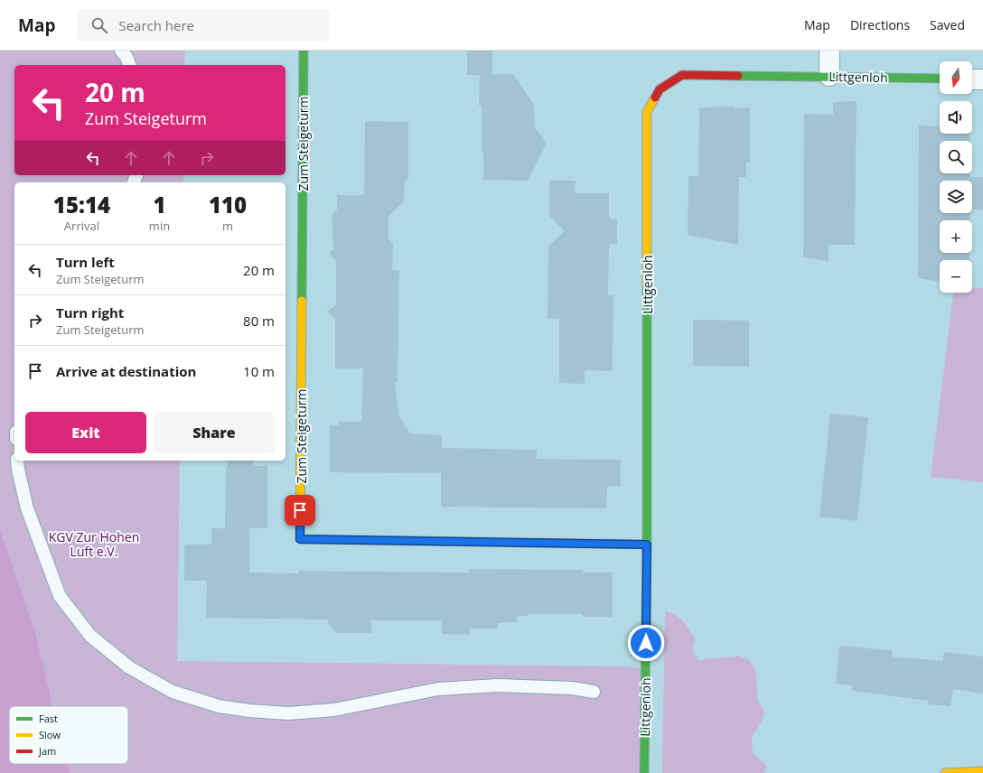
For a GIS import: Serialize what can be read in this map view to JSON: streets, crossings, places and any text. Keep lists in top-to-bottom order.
{
  "streets": {
    "street": ["Littgenloh", "Zum Steigeturm"]
  },
  "crossings": [
    ["Littgenloh", "Zum Steigeturm"]
  ],
  "parks": ["KGV Zur Hohen Luft e.V."],
  "legend": ["Fast", "Slow", "Jam"],
  "north": "bottom",
  "page": {
    "header": "Map",
    "search": "Search here",
    "nav": ["Map", "Directions", "Saved"],
    "map_buttons": ["+", "−"],
    "turn": ["20 m", "Zum Steigeturm"],
    "eta": [
      "15:14",
      "Arrival",
      "1",
      "min",
      "110",
      "m"
    ],
    "list": [
      {
        "name": "Turn left",
        "note": "Zum Steigeturm",
        "value": "20 m"
      },
      {
        "name": "Turn right",
        "note": "Zum Steigeturm",
        "value": "80 m"
      },
      {
        "name": "Arrive at destination",
        "value": "10 m"
      }
    ],
    "buttons": ["Exit", "Share"]
  }
}
